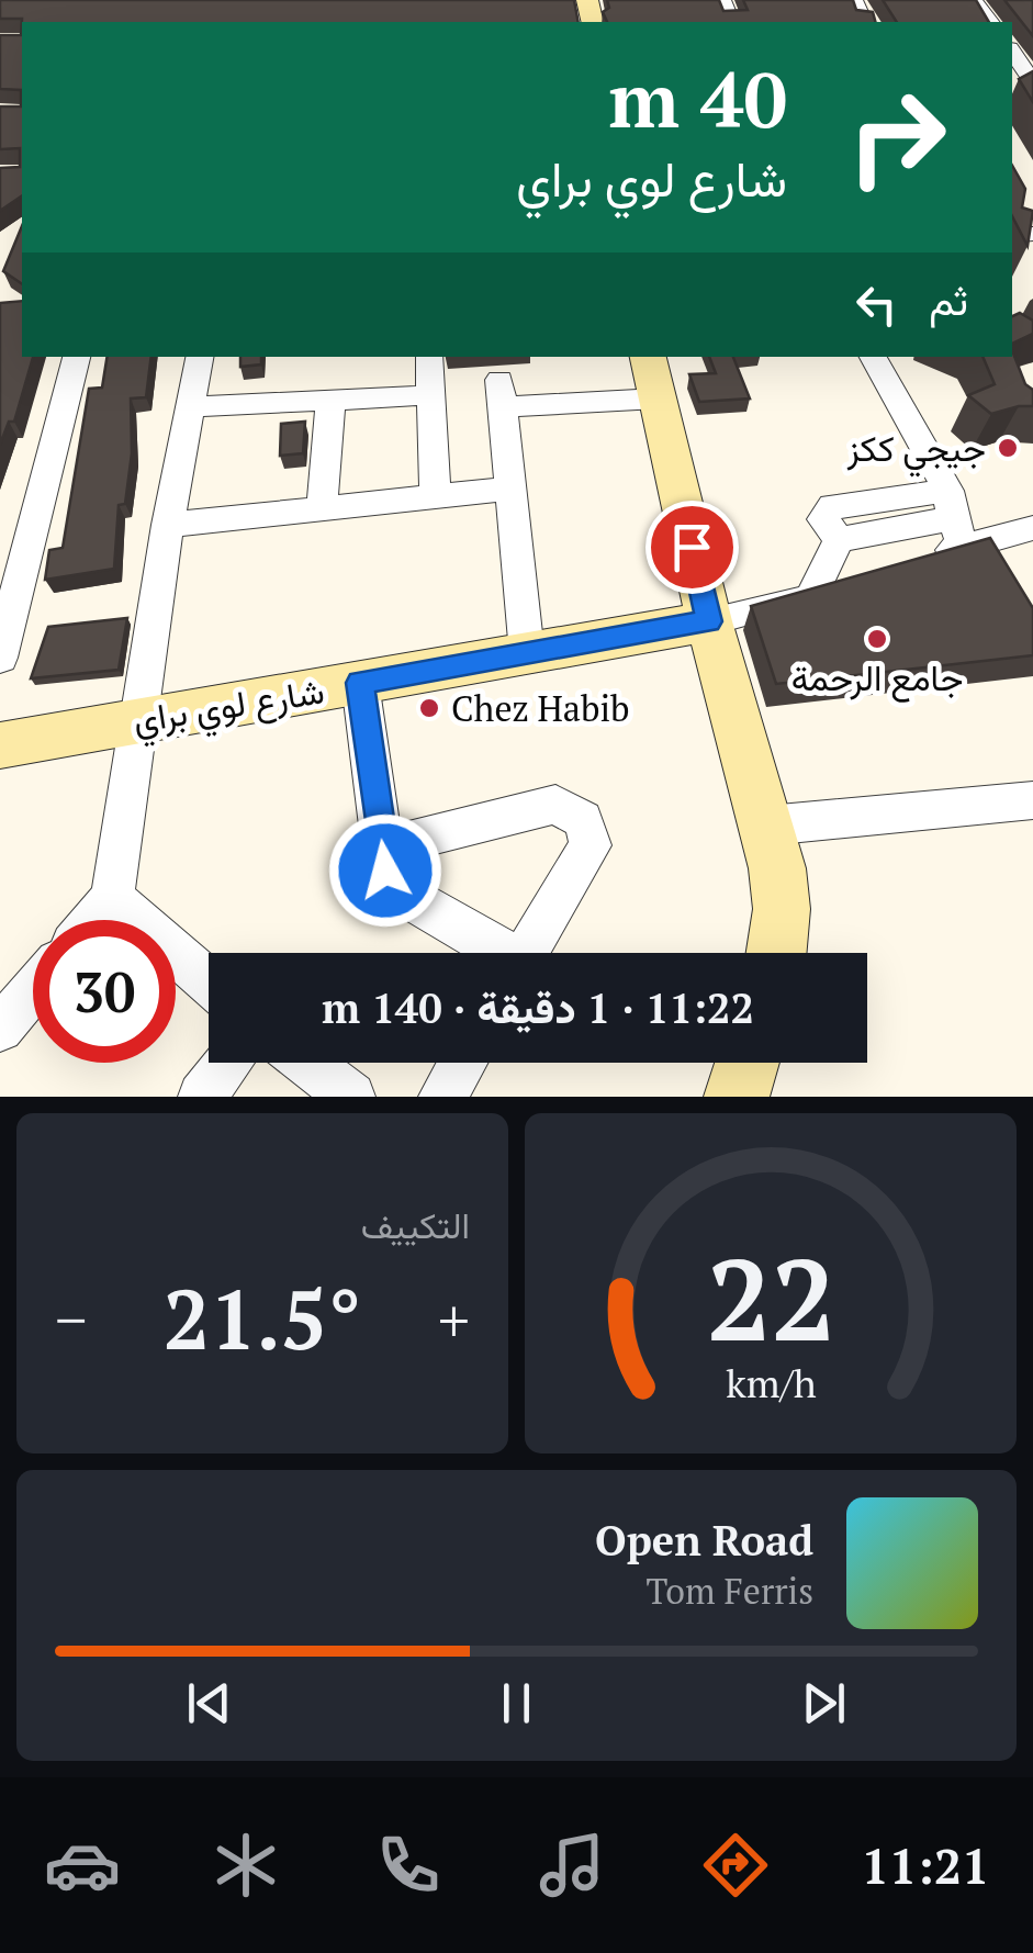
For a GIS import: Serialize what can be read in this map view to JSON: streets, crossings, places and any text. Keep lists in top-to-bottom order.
{
  "streets": {
    "street": ["شارع لوي براي"]
  },
  "places": ["جيجي ككز", "جامع الرحمة", "Chez Habib"],
  "page": {
    "turn": ["40 m", "شارع لوي براي"],
    "then": "ثم",
    "limit": "30",
    "trip": "11:22 · 1 دقيقة · 140 m",
    "tile": "التكييف",
    "heat": ["−", "21.5°", "+"],
    "song": ["Open Road", "Tom Ferris"],
    "tabs": "11:21",
    "gauge": ["22", "km/h"]
  }
}
